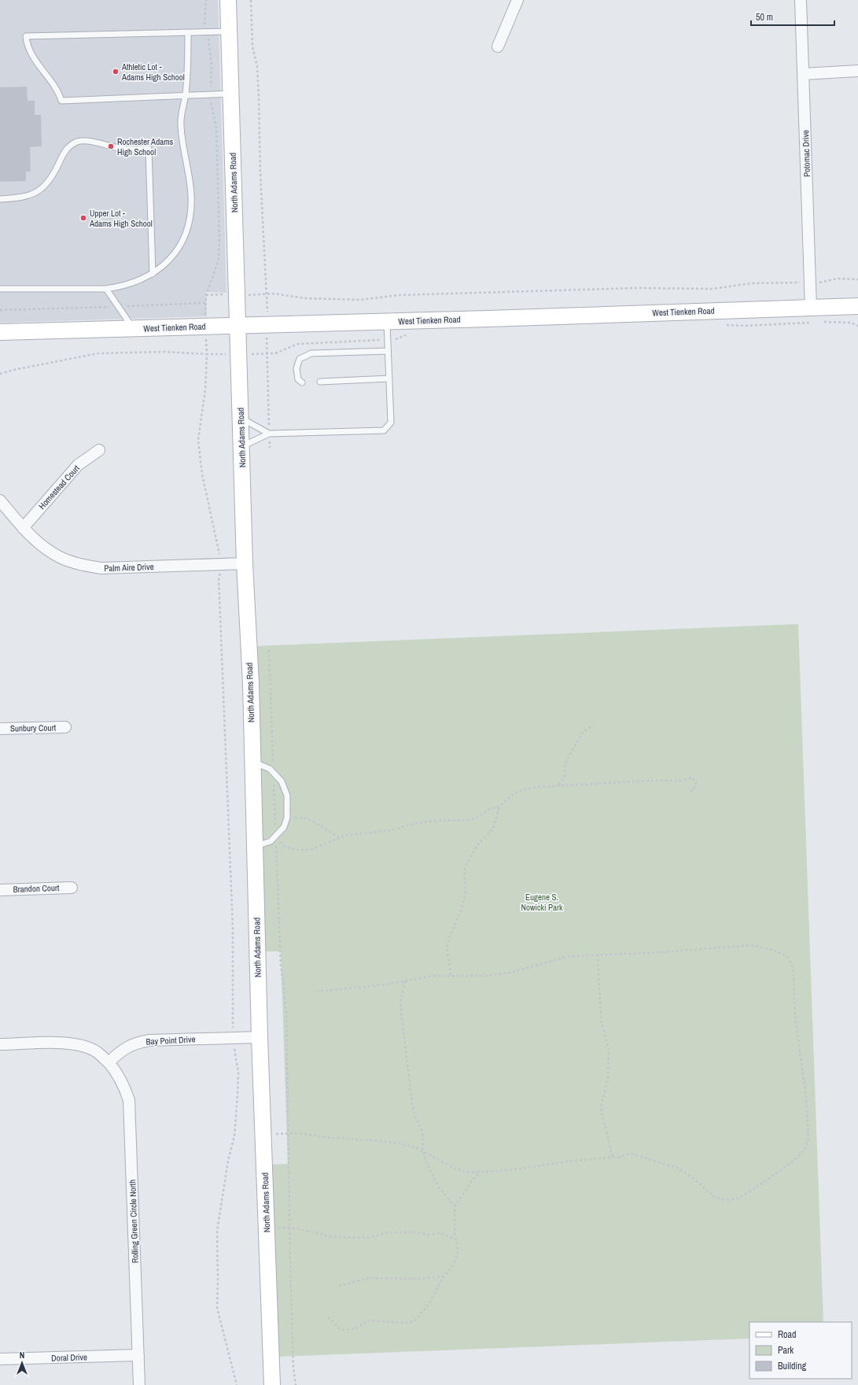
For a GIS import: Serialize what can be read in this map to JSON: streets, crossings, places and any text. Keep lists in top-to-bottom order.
{
  "streets": {
    "street": [
      "Potomac Drive",
      "North Adams Road",
      "West Tienken Road",
      "Homestead Court",
      "Palm Aire Drive",
      "Sunbury Court",
      "Brandon Court",
      "Bay Point Drive",
      "Rolling Green Circle North",
      "Doral Drive"
    ]
  },
  "crossings": [
    ["Potomac Drive", "West Tienken Road"],
    ["North Adams Road", "West Tienken Road"],
    ["North Adams Road", "Palm Aire Drive"],
    ["North Adams Road", "Bay Point Drive"],
    ["Homestead Court", "Palm Aire Drive"],
    ["Bay Point Drive", "Rolling Green Circle North"],
    ["Rolling Green Circle North", "Doral Drive"]
  ],
  "parks": ["Eugene S. Nowicki Park"],
  "places": ["Athletic Lot - Adams High School", "Rochester Adams High School", "Upper Lot - Adams High School"],
  "legend": ["Road", "Park", "Building"],
  "scale_bar": "50 m",
  "north": "top"
}
